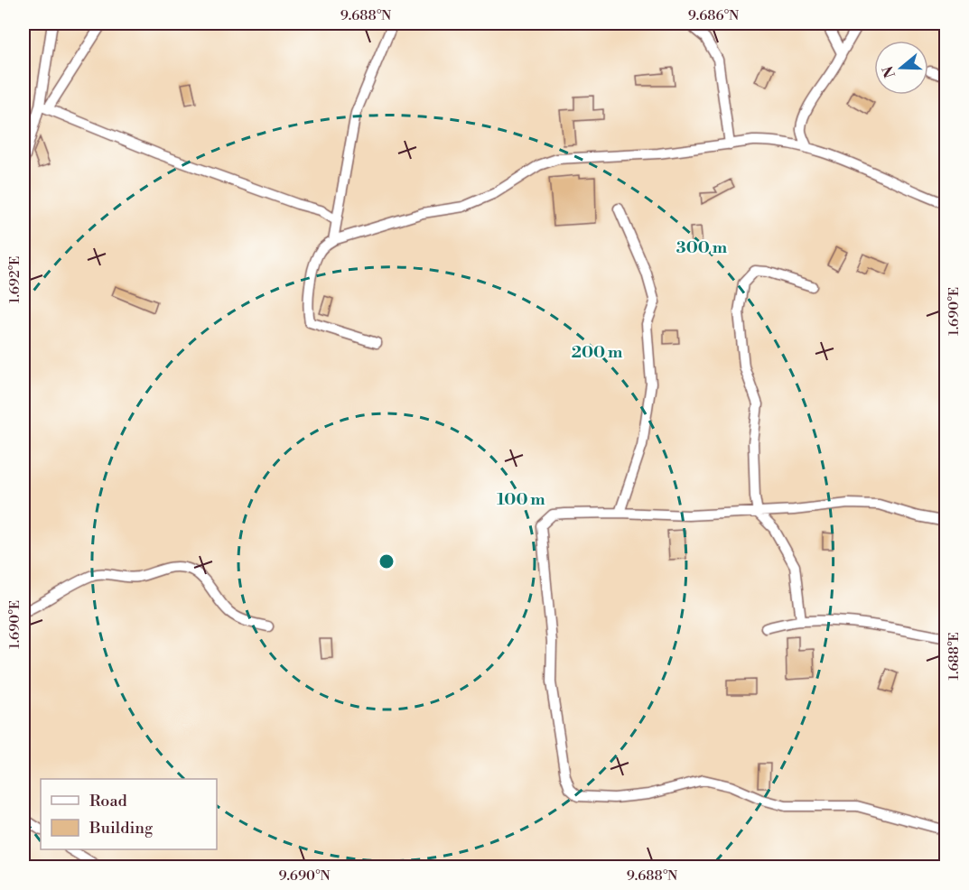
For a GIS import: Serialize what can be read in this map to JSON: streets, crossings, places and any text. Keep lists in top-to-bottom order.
{
  "legend": ["Road", "Building"],
  "north": "left",
  "coordinates": [
    "9.688°N",
    "9.686°N",
    "1.692°E",
    "1.690°E",
    "1.688°E",
    "9.690°N"
  ],
  "rings": ["300 m", "200 m", "100 m"]
}
